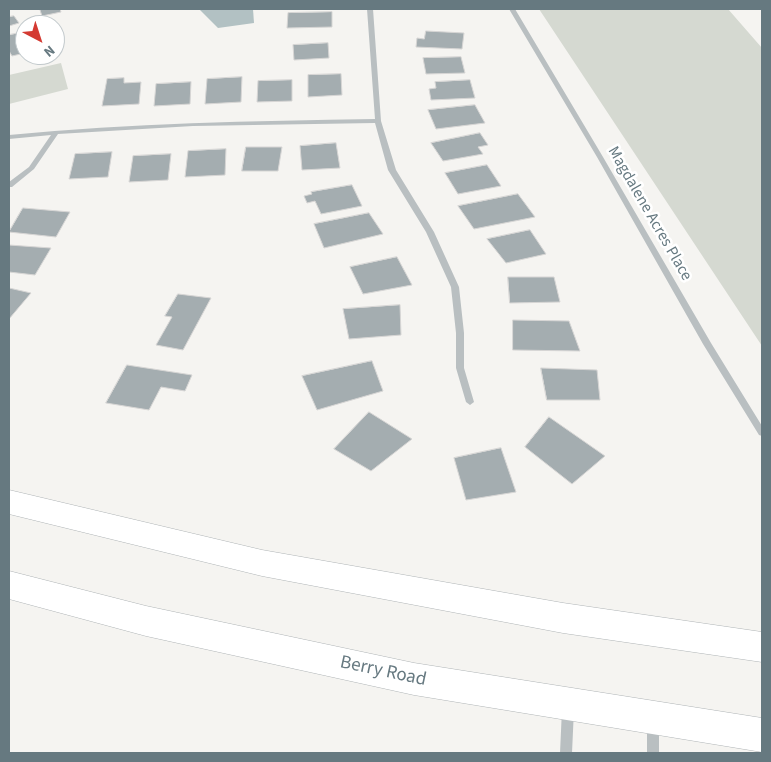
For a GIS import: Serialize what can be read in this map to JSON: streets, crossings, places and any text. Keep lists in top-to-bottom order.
{
  "streets": {
    "highway": ["Berry Road"],
    "street": ["Magdalene Acres Place"]
  },
  "north": "bottom right"
}
